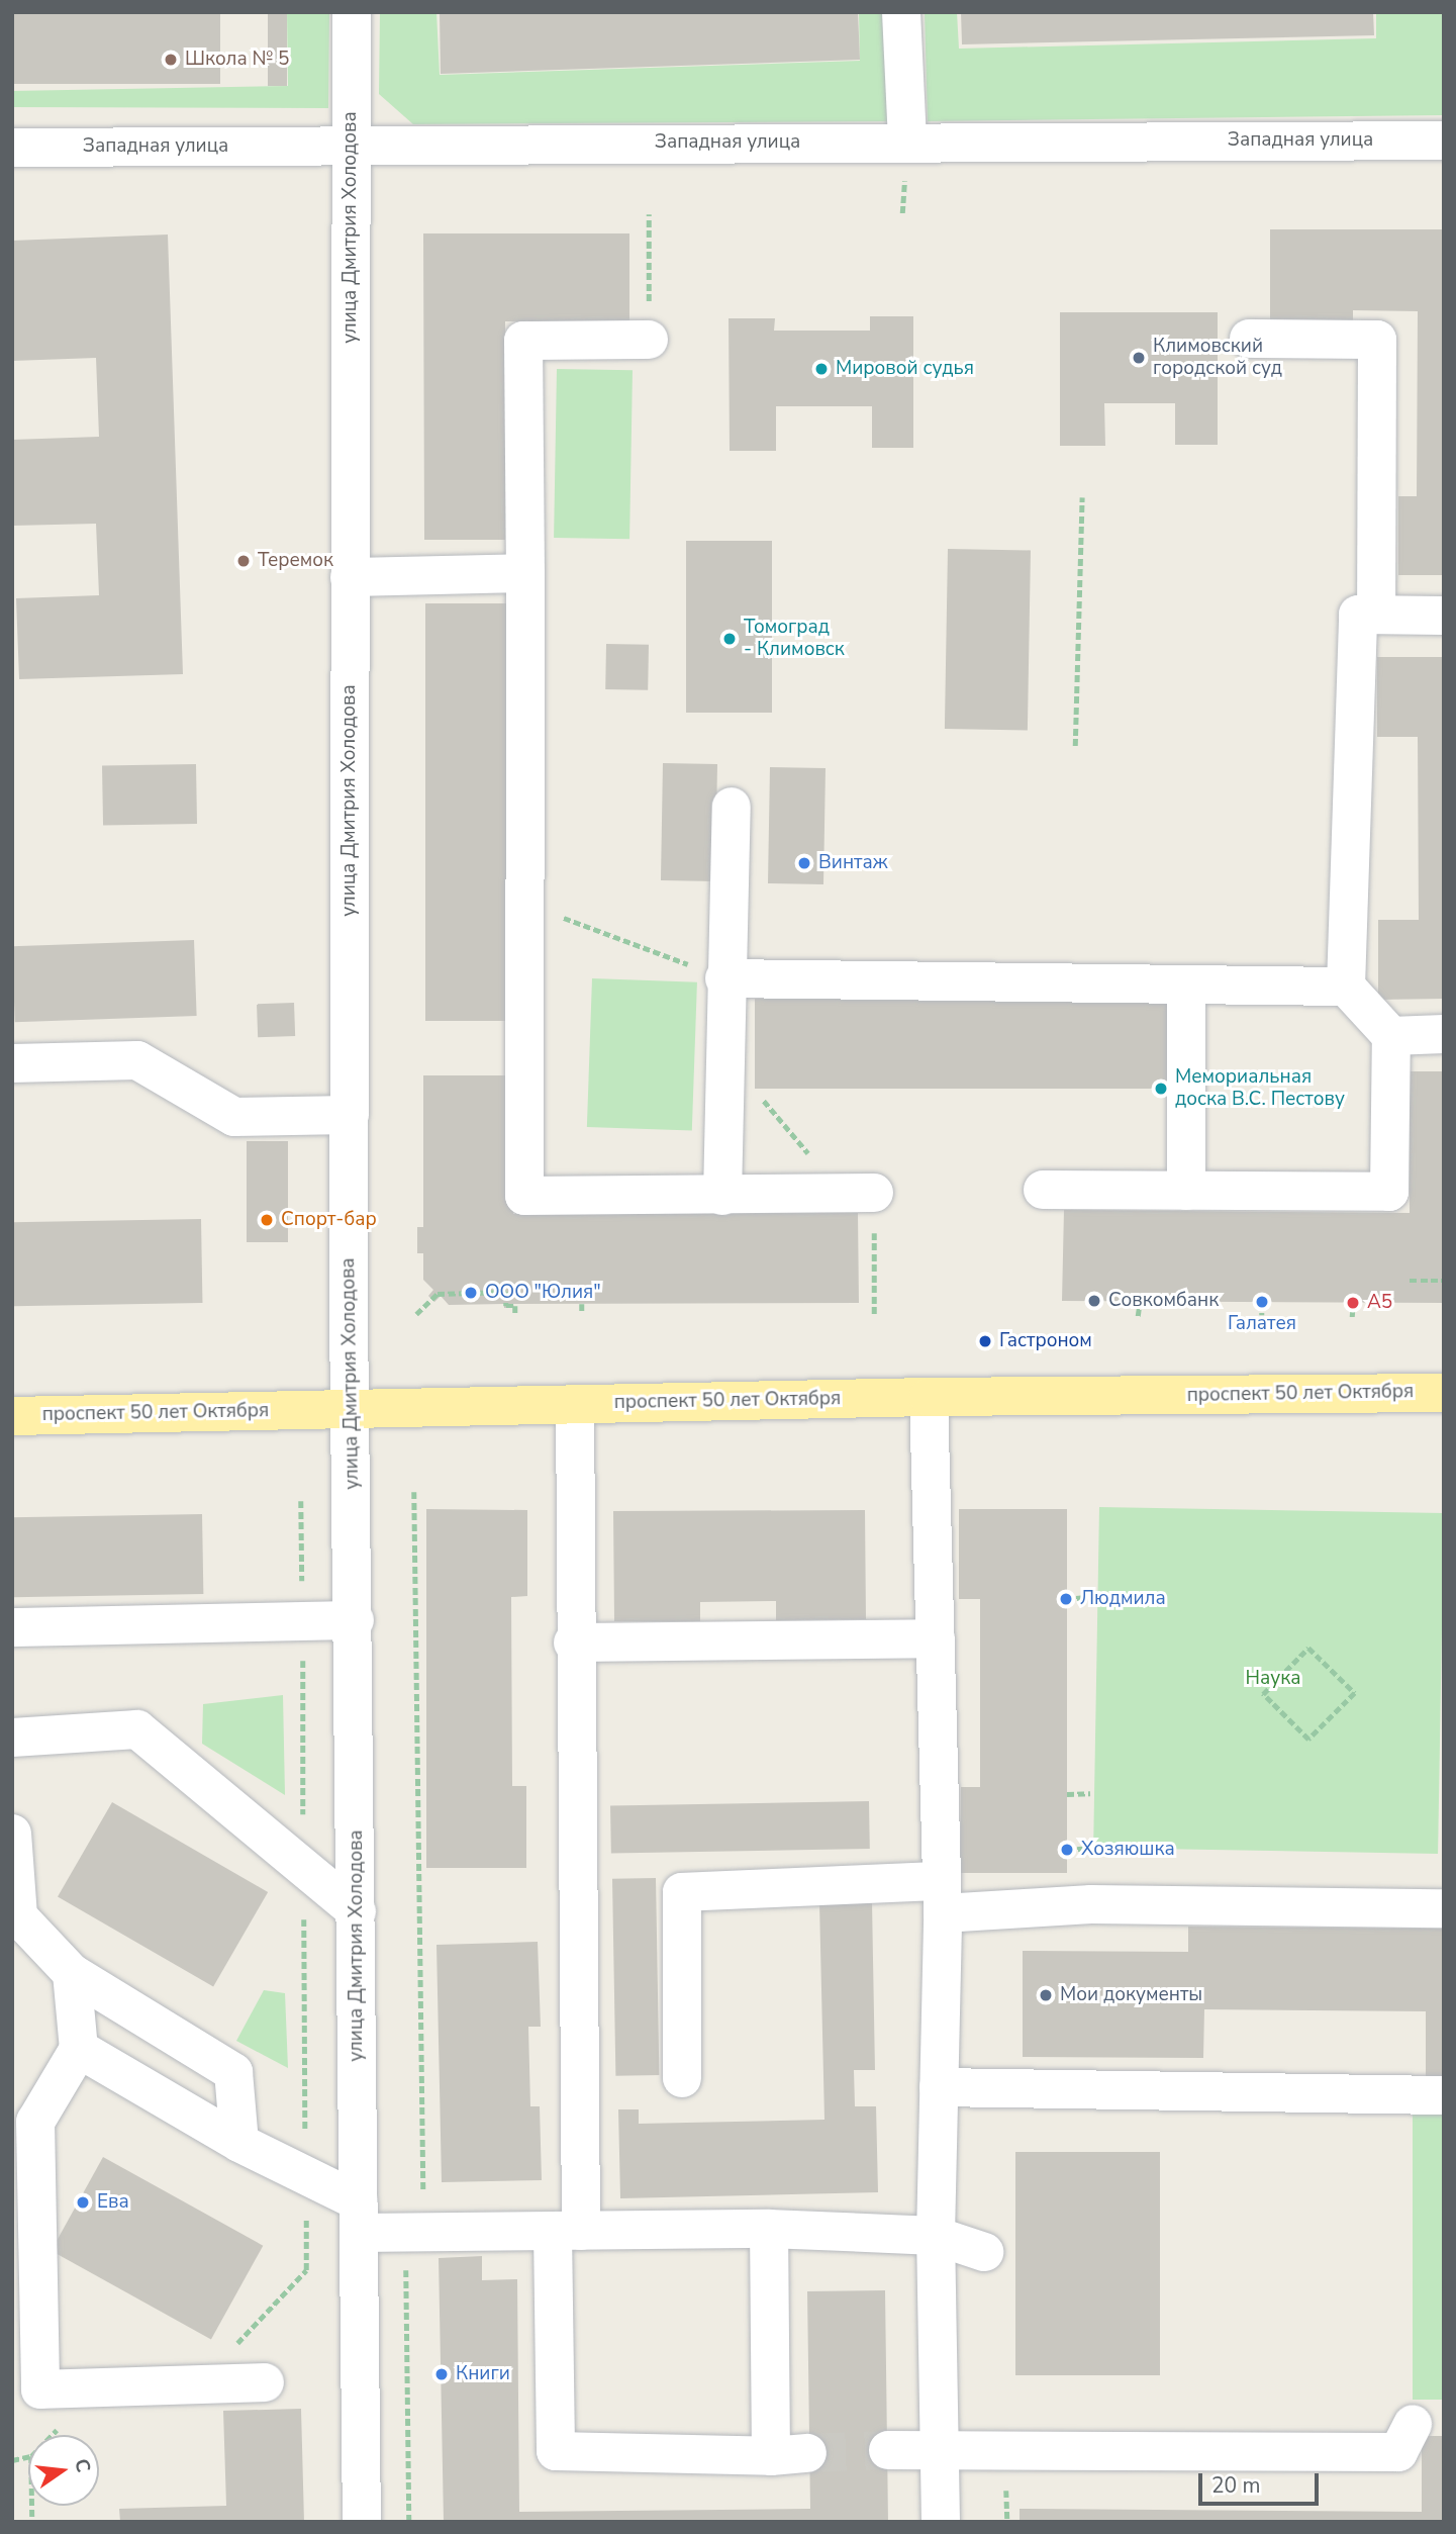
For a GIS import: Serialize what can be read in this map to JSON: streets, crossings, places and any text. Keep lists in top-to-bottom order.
{
  "streets": {
    "main road": ["проспект 50 лет Октября"],
    "street": ["Западная улица", "улица Дмитрия Холодова"]
  },
  "crossings": [
    ["Западная улица", "улица Дмитрия Холодова"],
    ["улица Дмитрия Холодова", "проспект 50 лет Октября"]
  ],
  "parks": ["Наука"],
  "places": [
    "Школа № 5",
    "Климовский городской суд",
    "Мировой судья",
    "Теремок",
    "Томоград - Климовск",
    "Винтаж",
    "Мемориальная доска В.С. Пестову",
    "Спорт-бар",
    "ООО \"Юлия\"",
    "Совкомбанк",
    "Галатея",
    "А5",
    "Гастроном",
    "Людмила",
    "Хозяюшка",
    "Мои документы",
    "Ева",
    "Книги"
  ],
  "scale_bar": "20 m",
  "north": "right"
}
